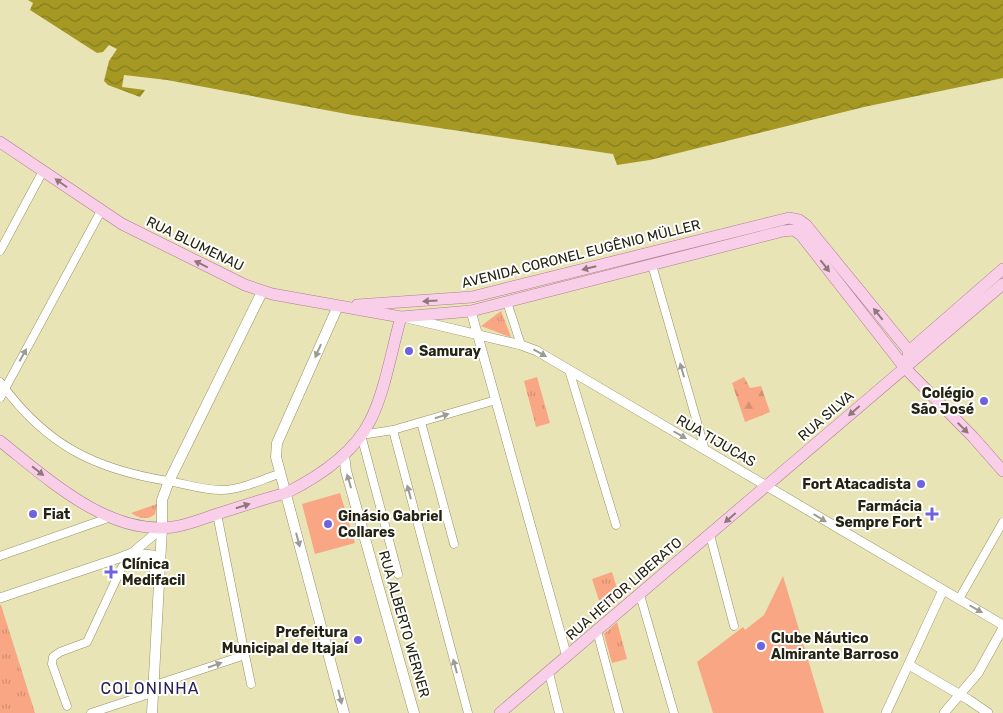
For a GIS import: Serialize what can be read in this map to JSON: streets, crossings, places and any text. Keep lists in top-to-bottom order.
{
  "streets": {
    "main road": [
      "RUA BLUMENAU",
      "AVENIDA CORONEL EUGÊNIO MÜLLER",
      "RUA SILVA",
      "RUA HEITOR LIBERATO",
      "RUA ALBERTO WERNER"
    ],
    "street": ["RUA TIJUCAS"]
  },
  "crossings": [
    ["RUA BLUMENAU", "AVENIDA CORONEL EUGÊNIO MÜLLER"],
    ["RUA BLUMENAU", "RUA TIJUCAS"],
    ["AVENIDA CORONEL EUGÊNIO MÜLLER", "RUA TIJUCAS"],
    ["RUA SILVA", "RUA TIJUCAS"],
    ["RUA SILVA", "RUA HEITOR LIBERATO"],
    ["RUA TIJUCAS", "RUA HEITOR LIBERATO"]
  ],
  "one_way": ["RUA BLUMENAU", "RUA SILVA", "RUA TIJUCAS"],
  "districts": ["COLONINHA"],
  "places": {
    "other": [
      "Samuray",
      "Colégio São José",
      "Fort Atacadista",
      "Fiat",
      "Ginásio Gabriel Collares",
      "Prefeitura Municipal de Itajaí",
      "Clube Náutico Almirante Barroso"
    ],
    "health": ["Farmácia Sempre Fort", "Clínica Medifacil"]
  }
}
